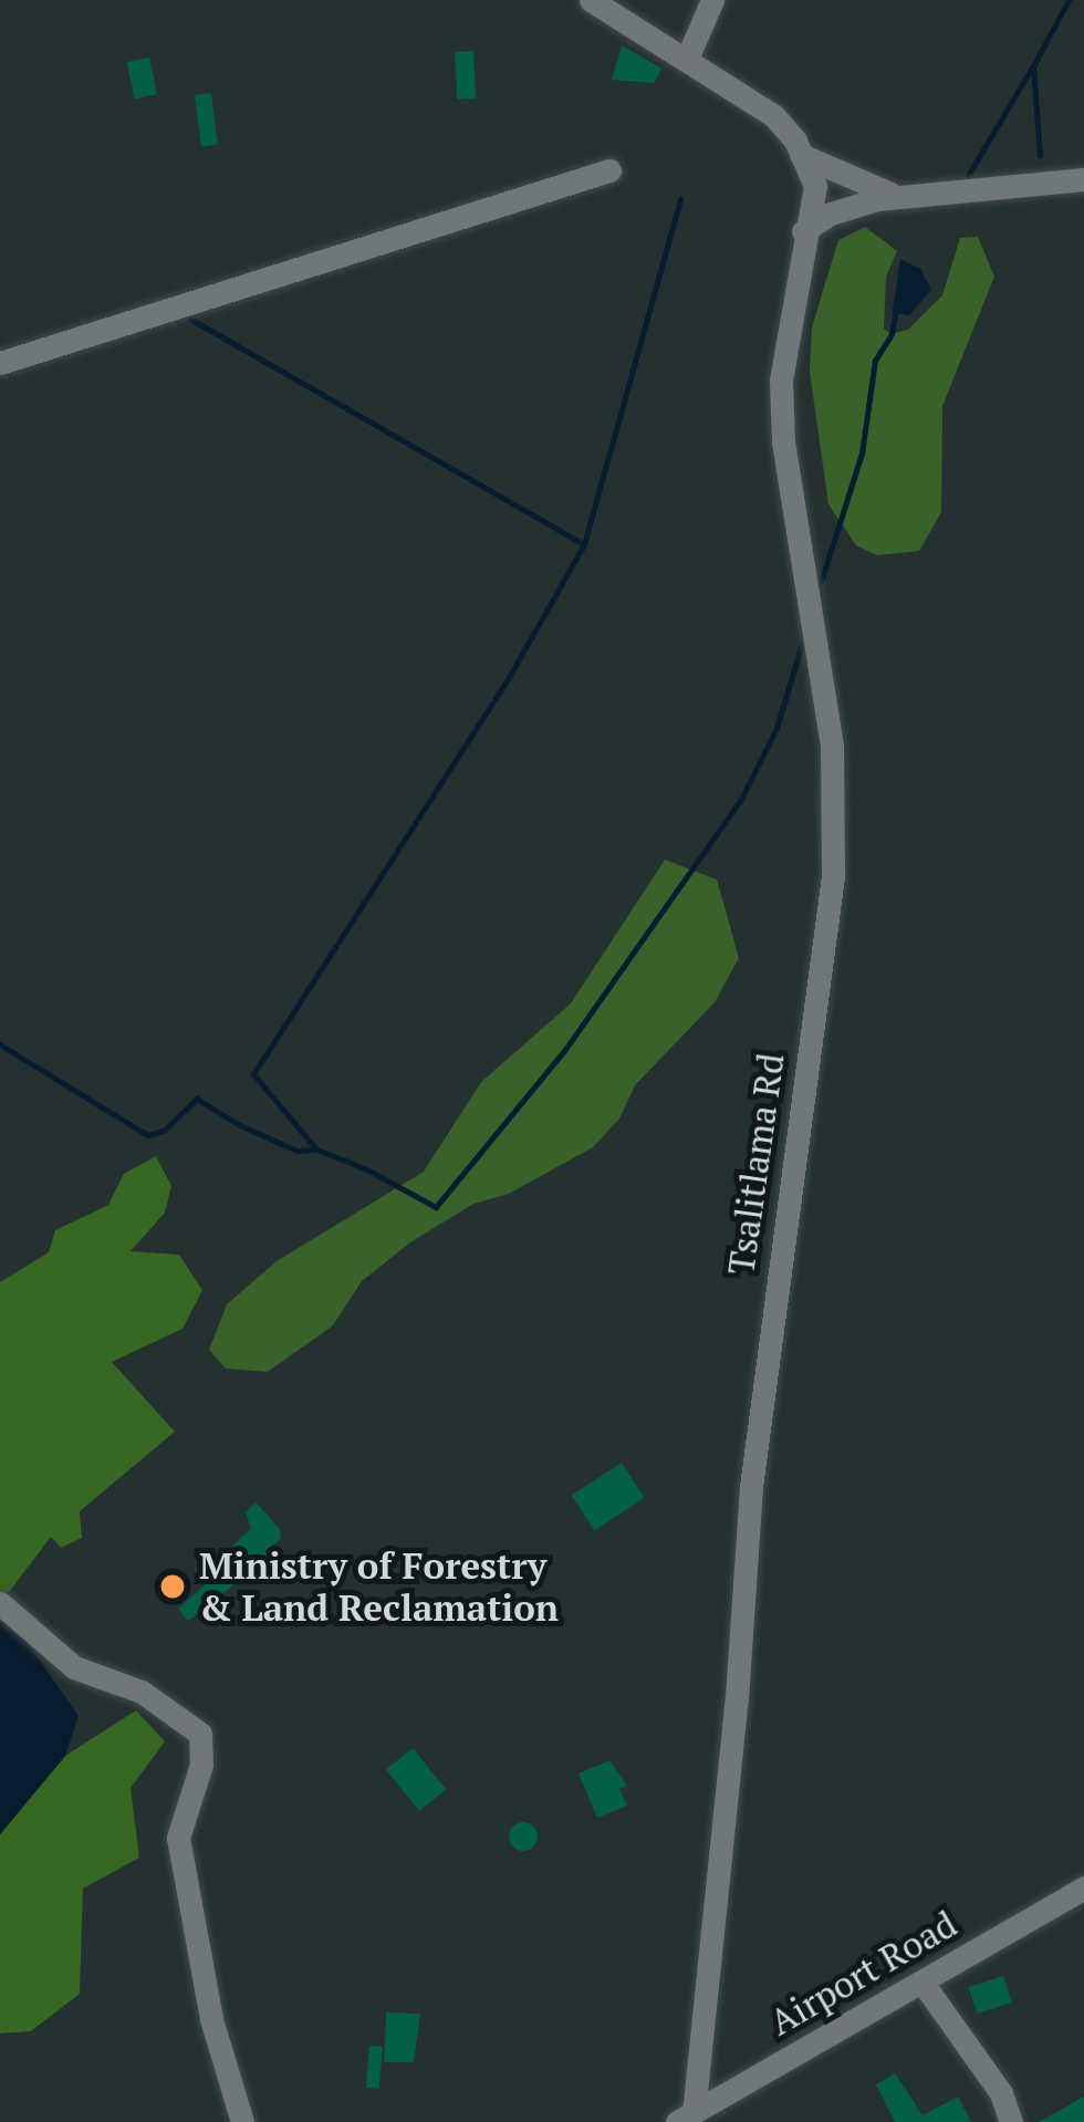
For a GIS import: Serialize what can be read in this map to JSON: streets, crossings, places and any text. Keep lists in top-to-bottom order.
{
  "streets": {
    "street": ["Tsalitlama Rd", "Airport Road"]
  },
  "crossings": [
    ["Tsalitlama Rd", "Airport Road"]
  ],
  "places": ["Ministry of Forestry & Land Reclamation"]
}
